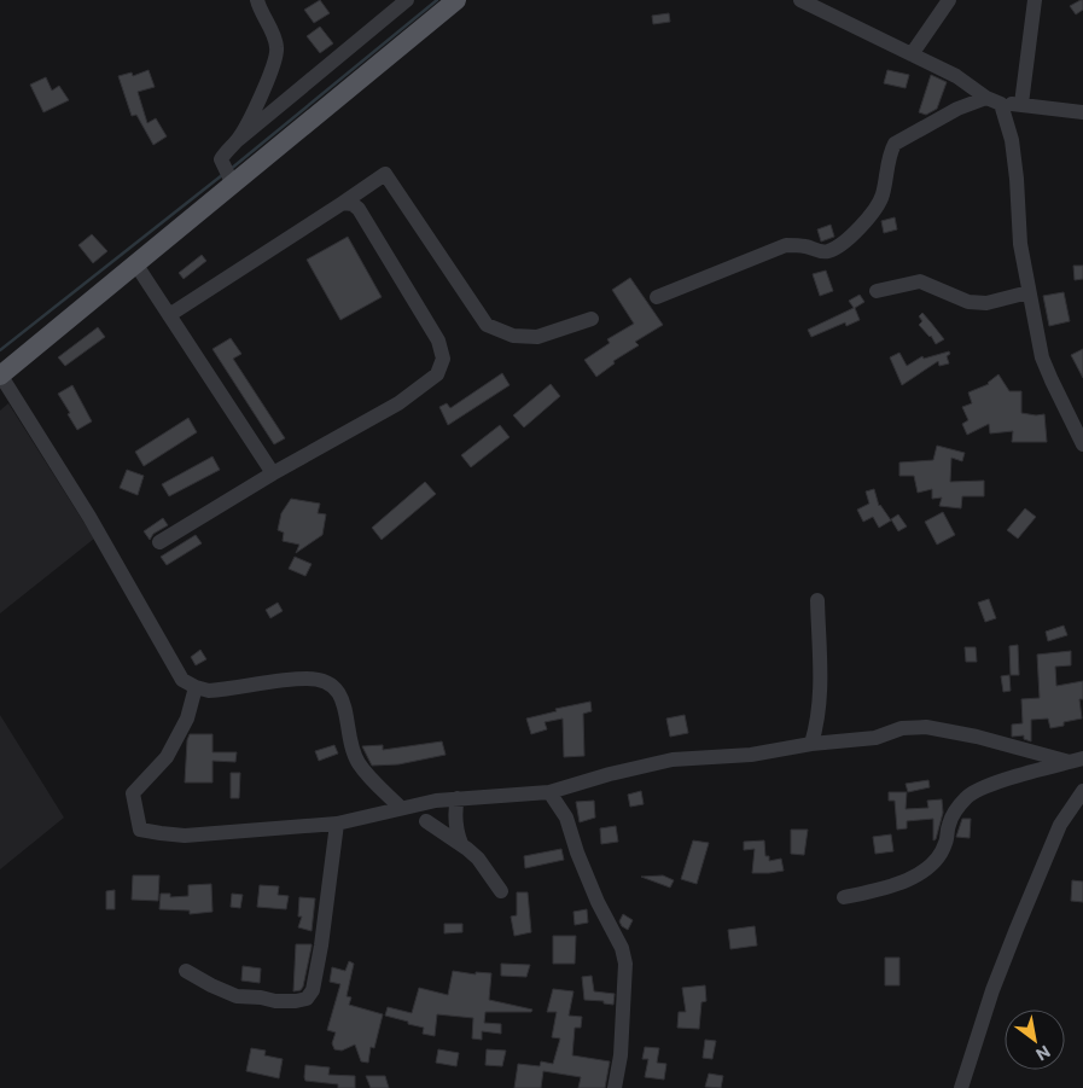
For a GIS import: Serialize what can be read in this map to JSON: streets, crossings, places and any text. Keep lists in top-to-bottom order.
{
  "north": "bottom right"
}
